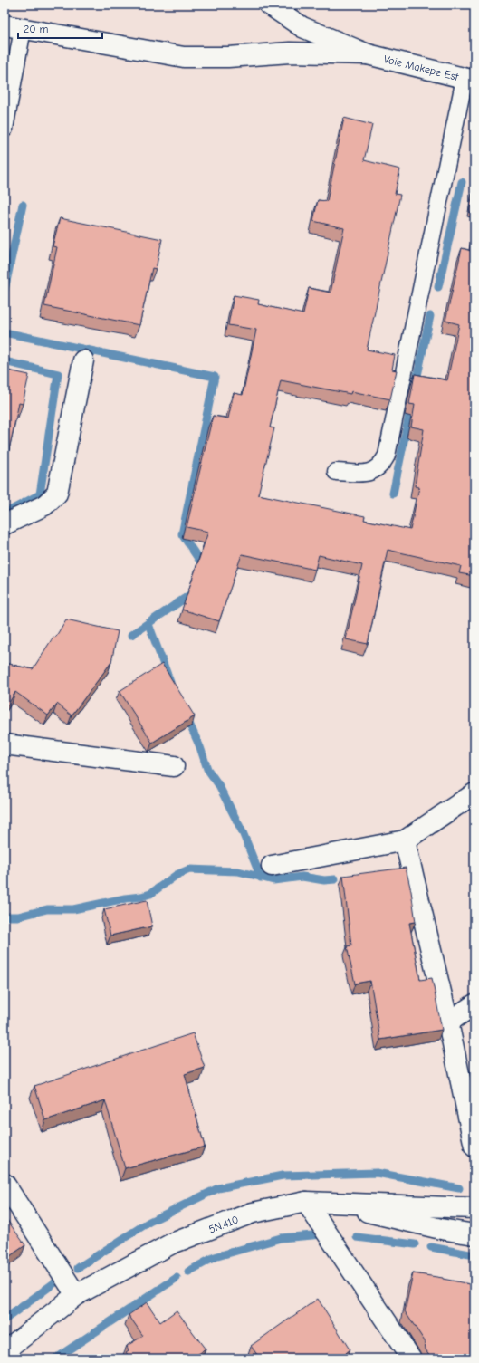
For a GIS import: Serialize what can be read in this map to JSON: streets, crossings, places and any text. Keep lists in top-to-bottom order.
{
  "streets": {
    "street": ["Voie Makepe Est", "5N.410"]
  },
  "scale_bar": "20 m"
}
